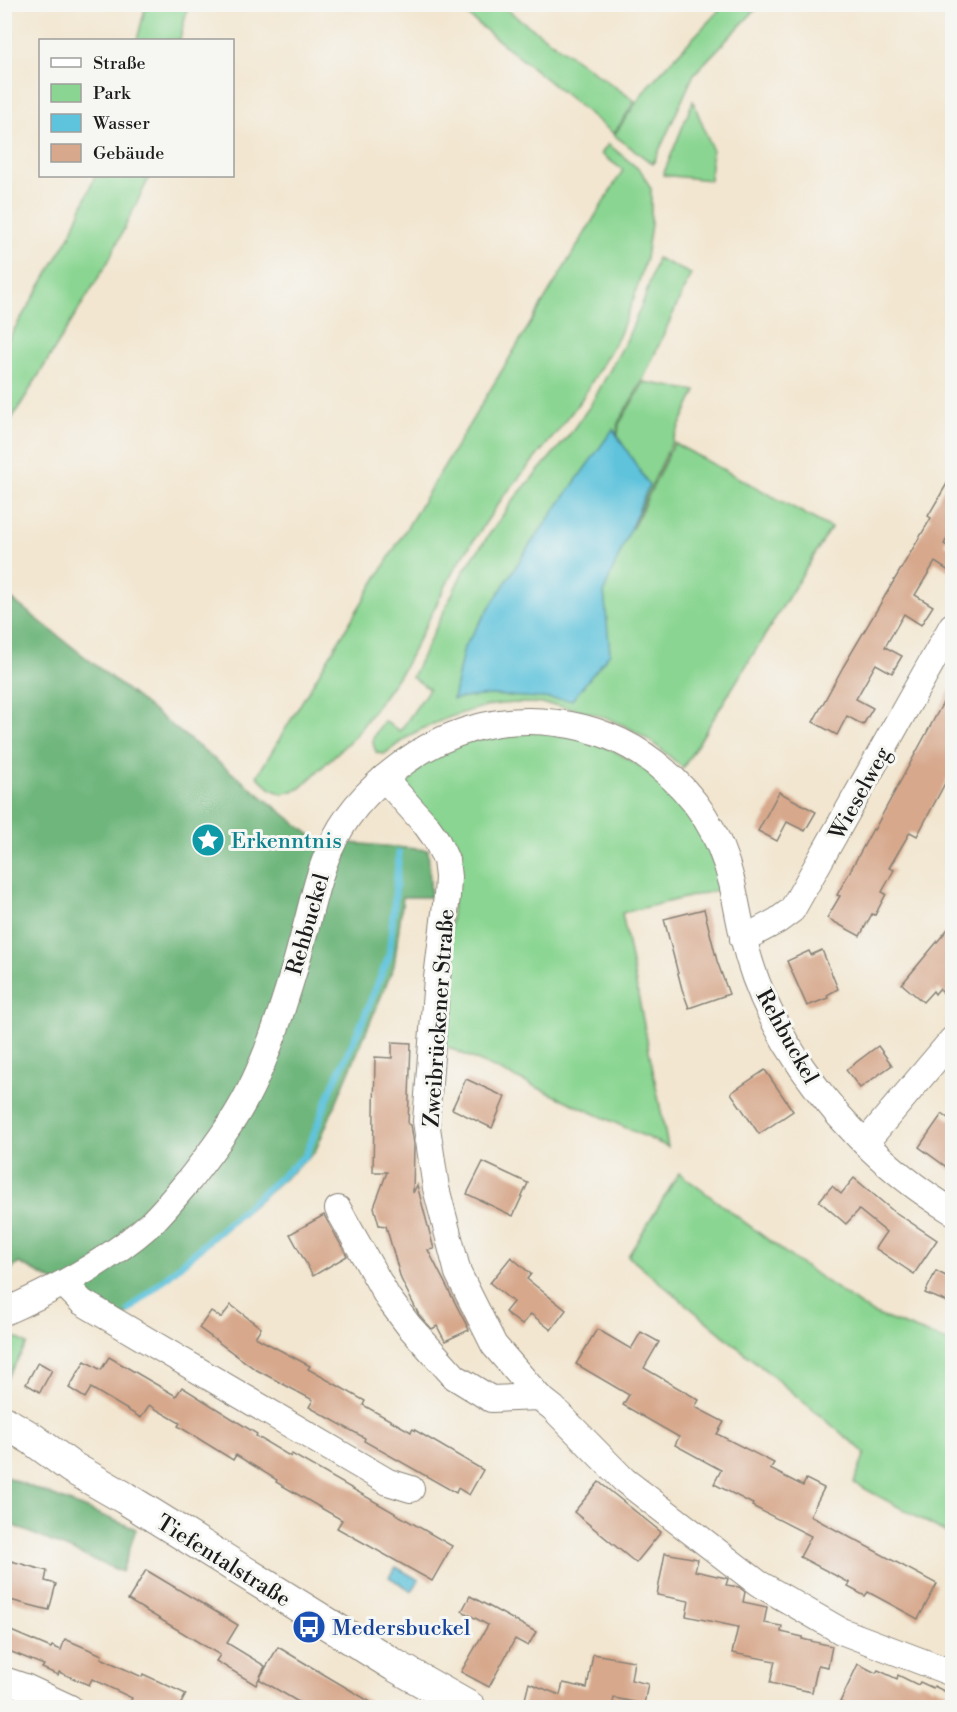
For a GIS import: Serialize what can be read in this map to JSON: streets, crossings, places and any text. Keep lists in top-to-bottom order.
{
  "streets": {
    "street": [
      "Wieselweg",
      "Rehbuckel",
      "Zweibrückener Straße",
      "Tiefentalstraße"
    ]
  },
  "crossings": [
    ["Wieselweg", "Rehbuckel"],
    ["Rehbuckel", "Zweibrückener Straße"]
  ],
  "places": {
    "place": ["Erkenntnis"],
    "bus stop": ["Medersbuckel"]
  },
  "legend": [
    "Straße",
    "Park",
    "Wasser",
    "Gebäude"
  ]
}
